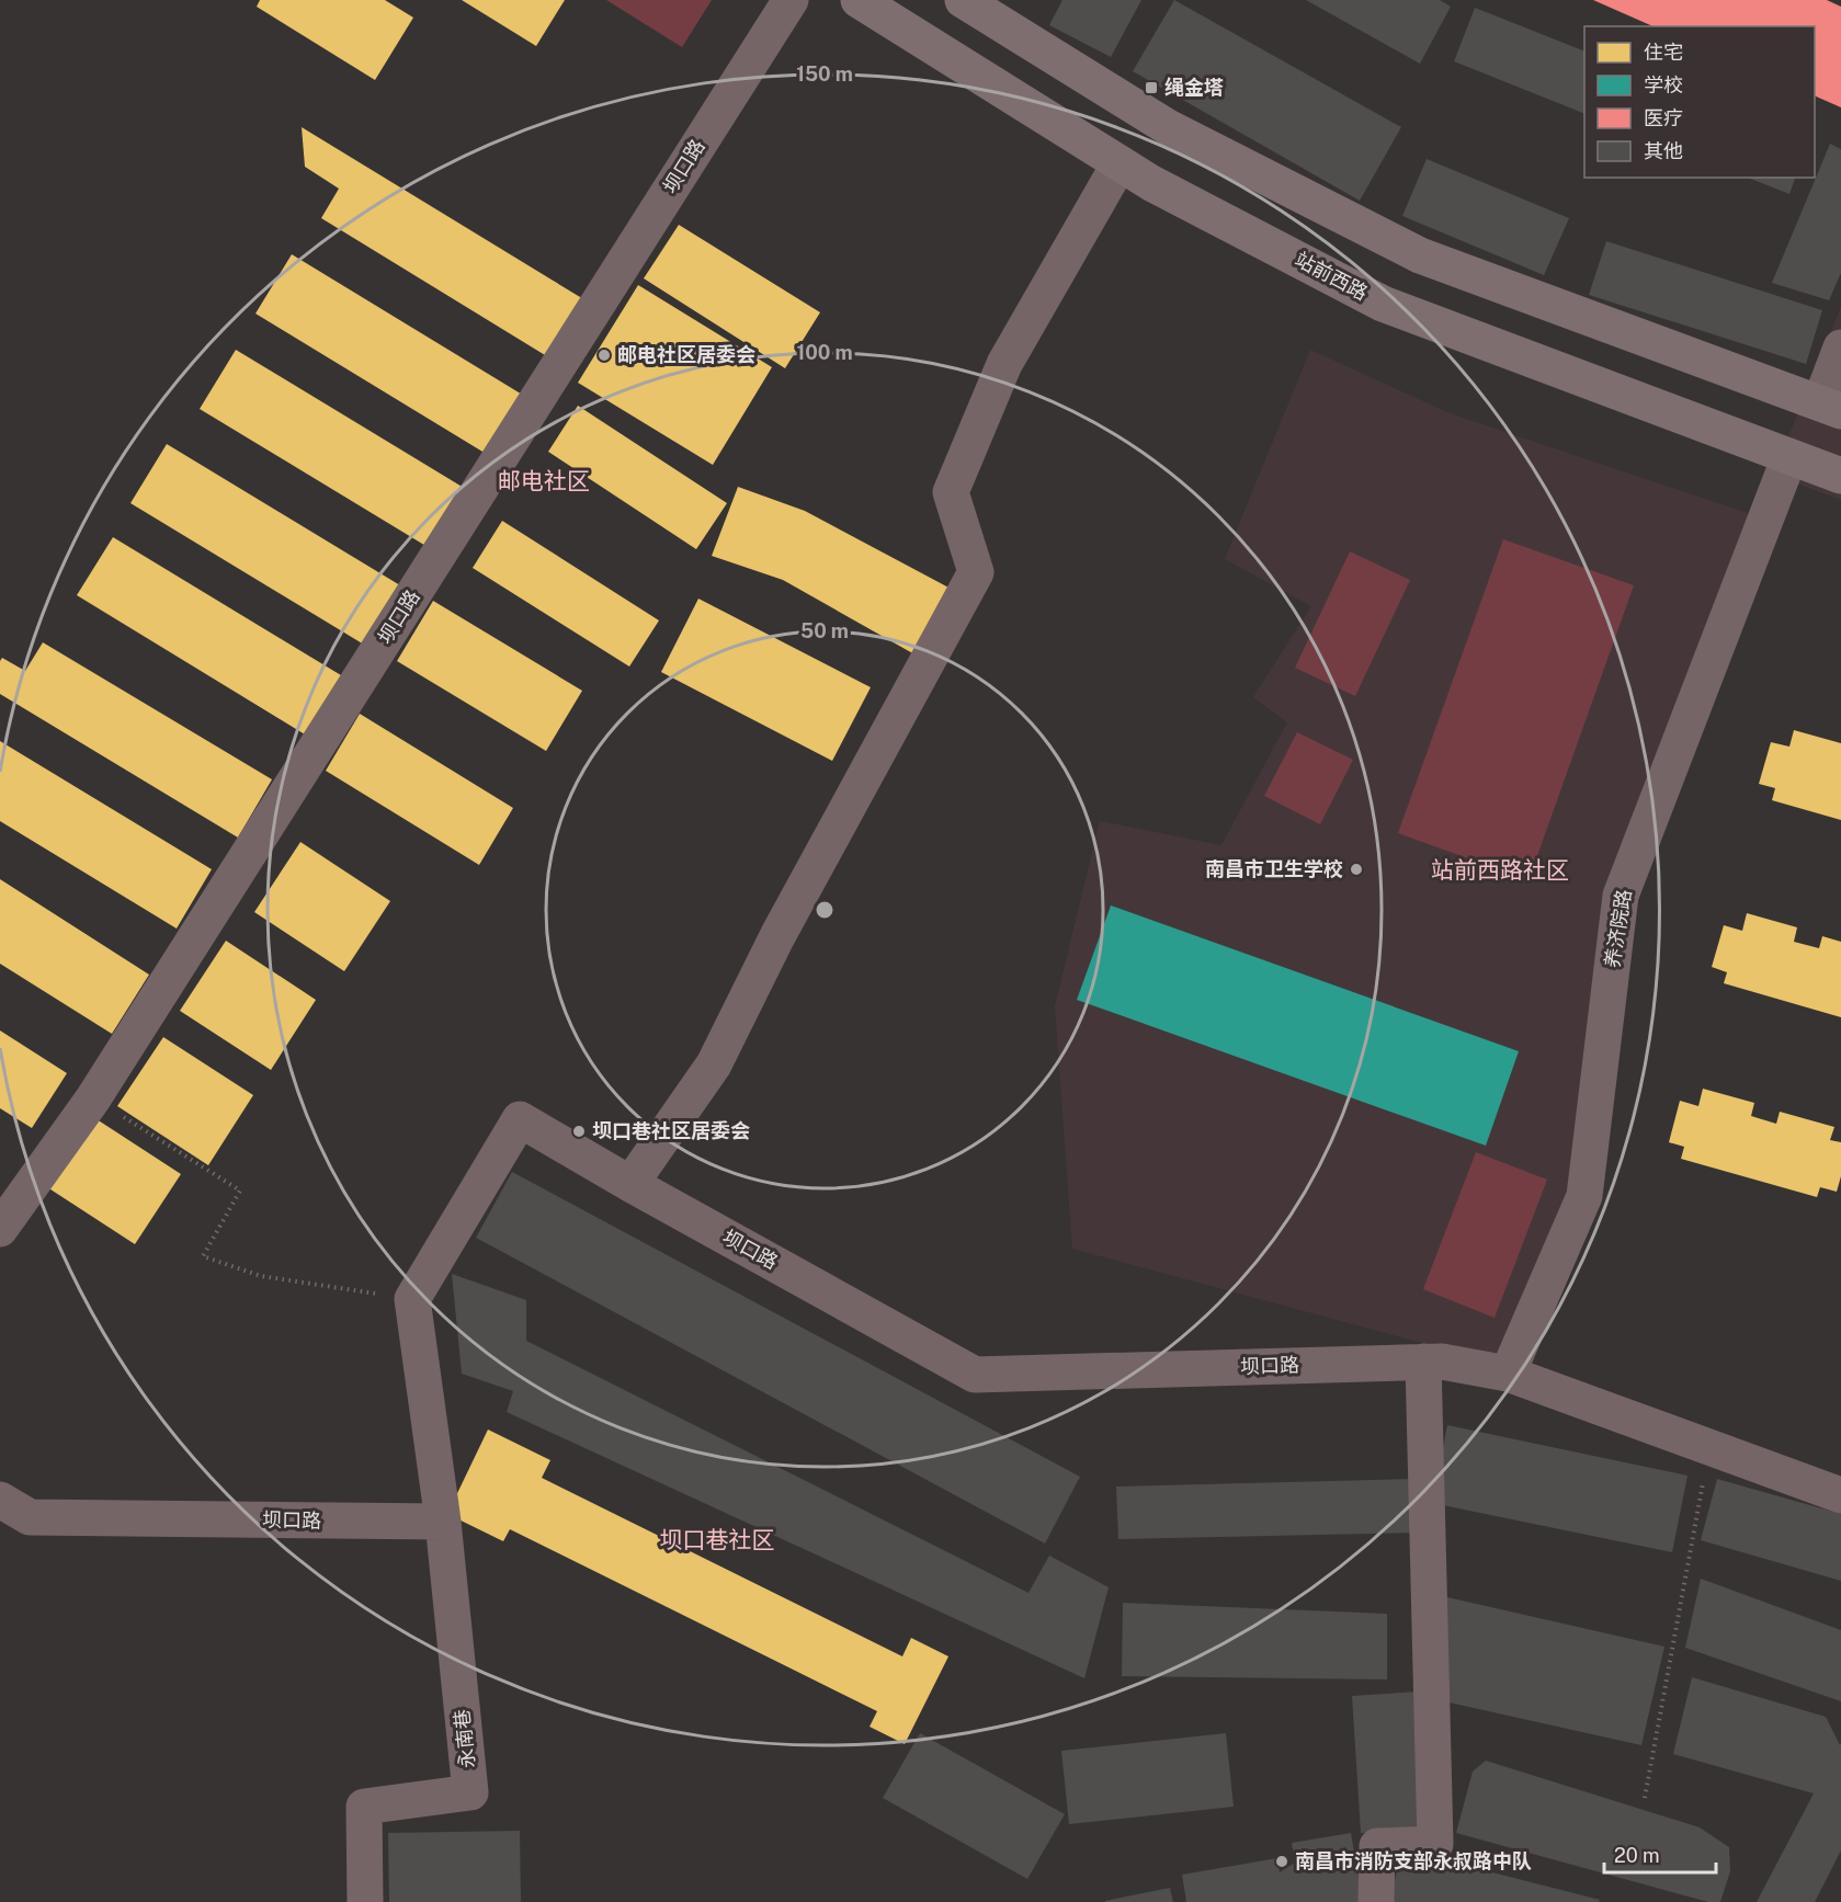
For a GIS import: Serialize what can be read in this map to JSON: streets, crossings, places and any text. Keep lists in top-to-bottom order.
{
  "streets": {
    "main road": ["站前西路"],
    "street": ["坝口路", "养济院路", "永南巷"]
  },
  "crossings": [
    ["坝口路", "养济院路"],
    ["坝口路", "永南巷"],
    ["站前西路", "养济院路"]
  ],
  "districts": ["邮电社区", "站前西路社区", "坝口巷社区"],
  "places": {
    "transit": ["绳金塔"],
    "other": [
      "邮电社区居委会",
      "南昌市卫生学校",
      "坝口巷社区居委会",
      "南昌市消防支部永叔路中队"
    ]
  },
  "legend": [
    "住宅",
    "学校",
    "医疗",
    "其他"
  ],
  "scale_bar": "20 m",
  "rings": ["150 m", "100 m", "50 m"]
}
